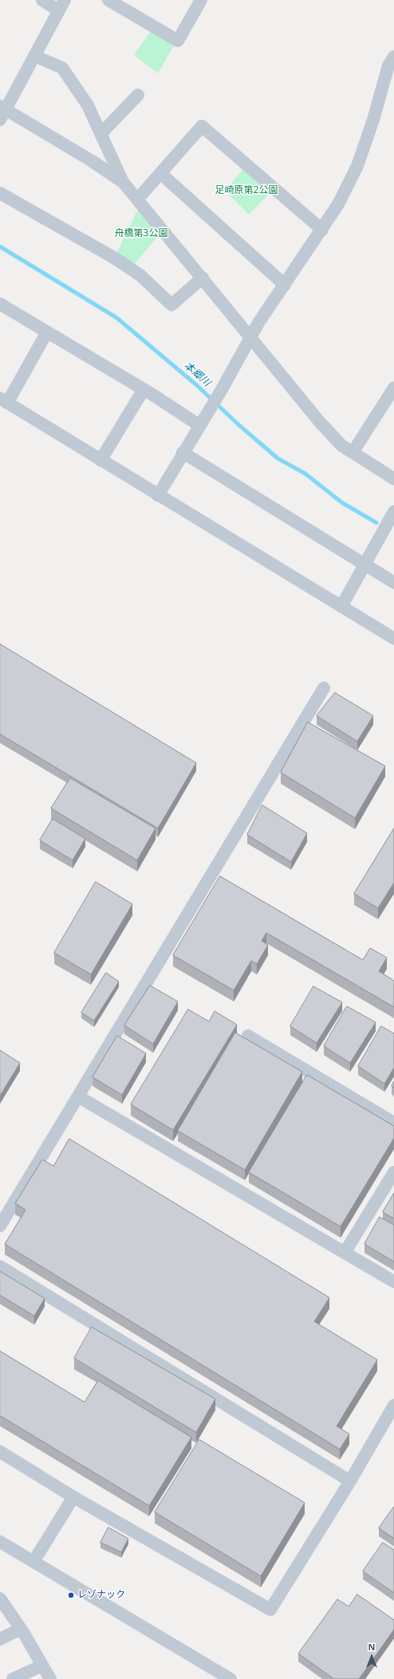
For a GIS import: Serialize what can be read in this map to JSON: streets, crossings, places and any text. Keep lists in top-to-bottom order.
{
  "water": ["本郷川"],
  "parks": ["足崎原第2公園", "舟橋第3公園"],
  "places": ["レゾナック"],
  "north": "top"
}
